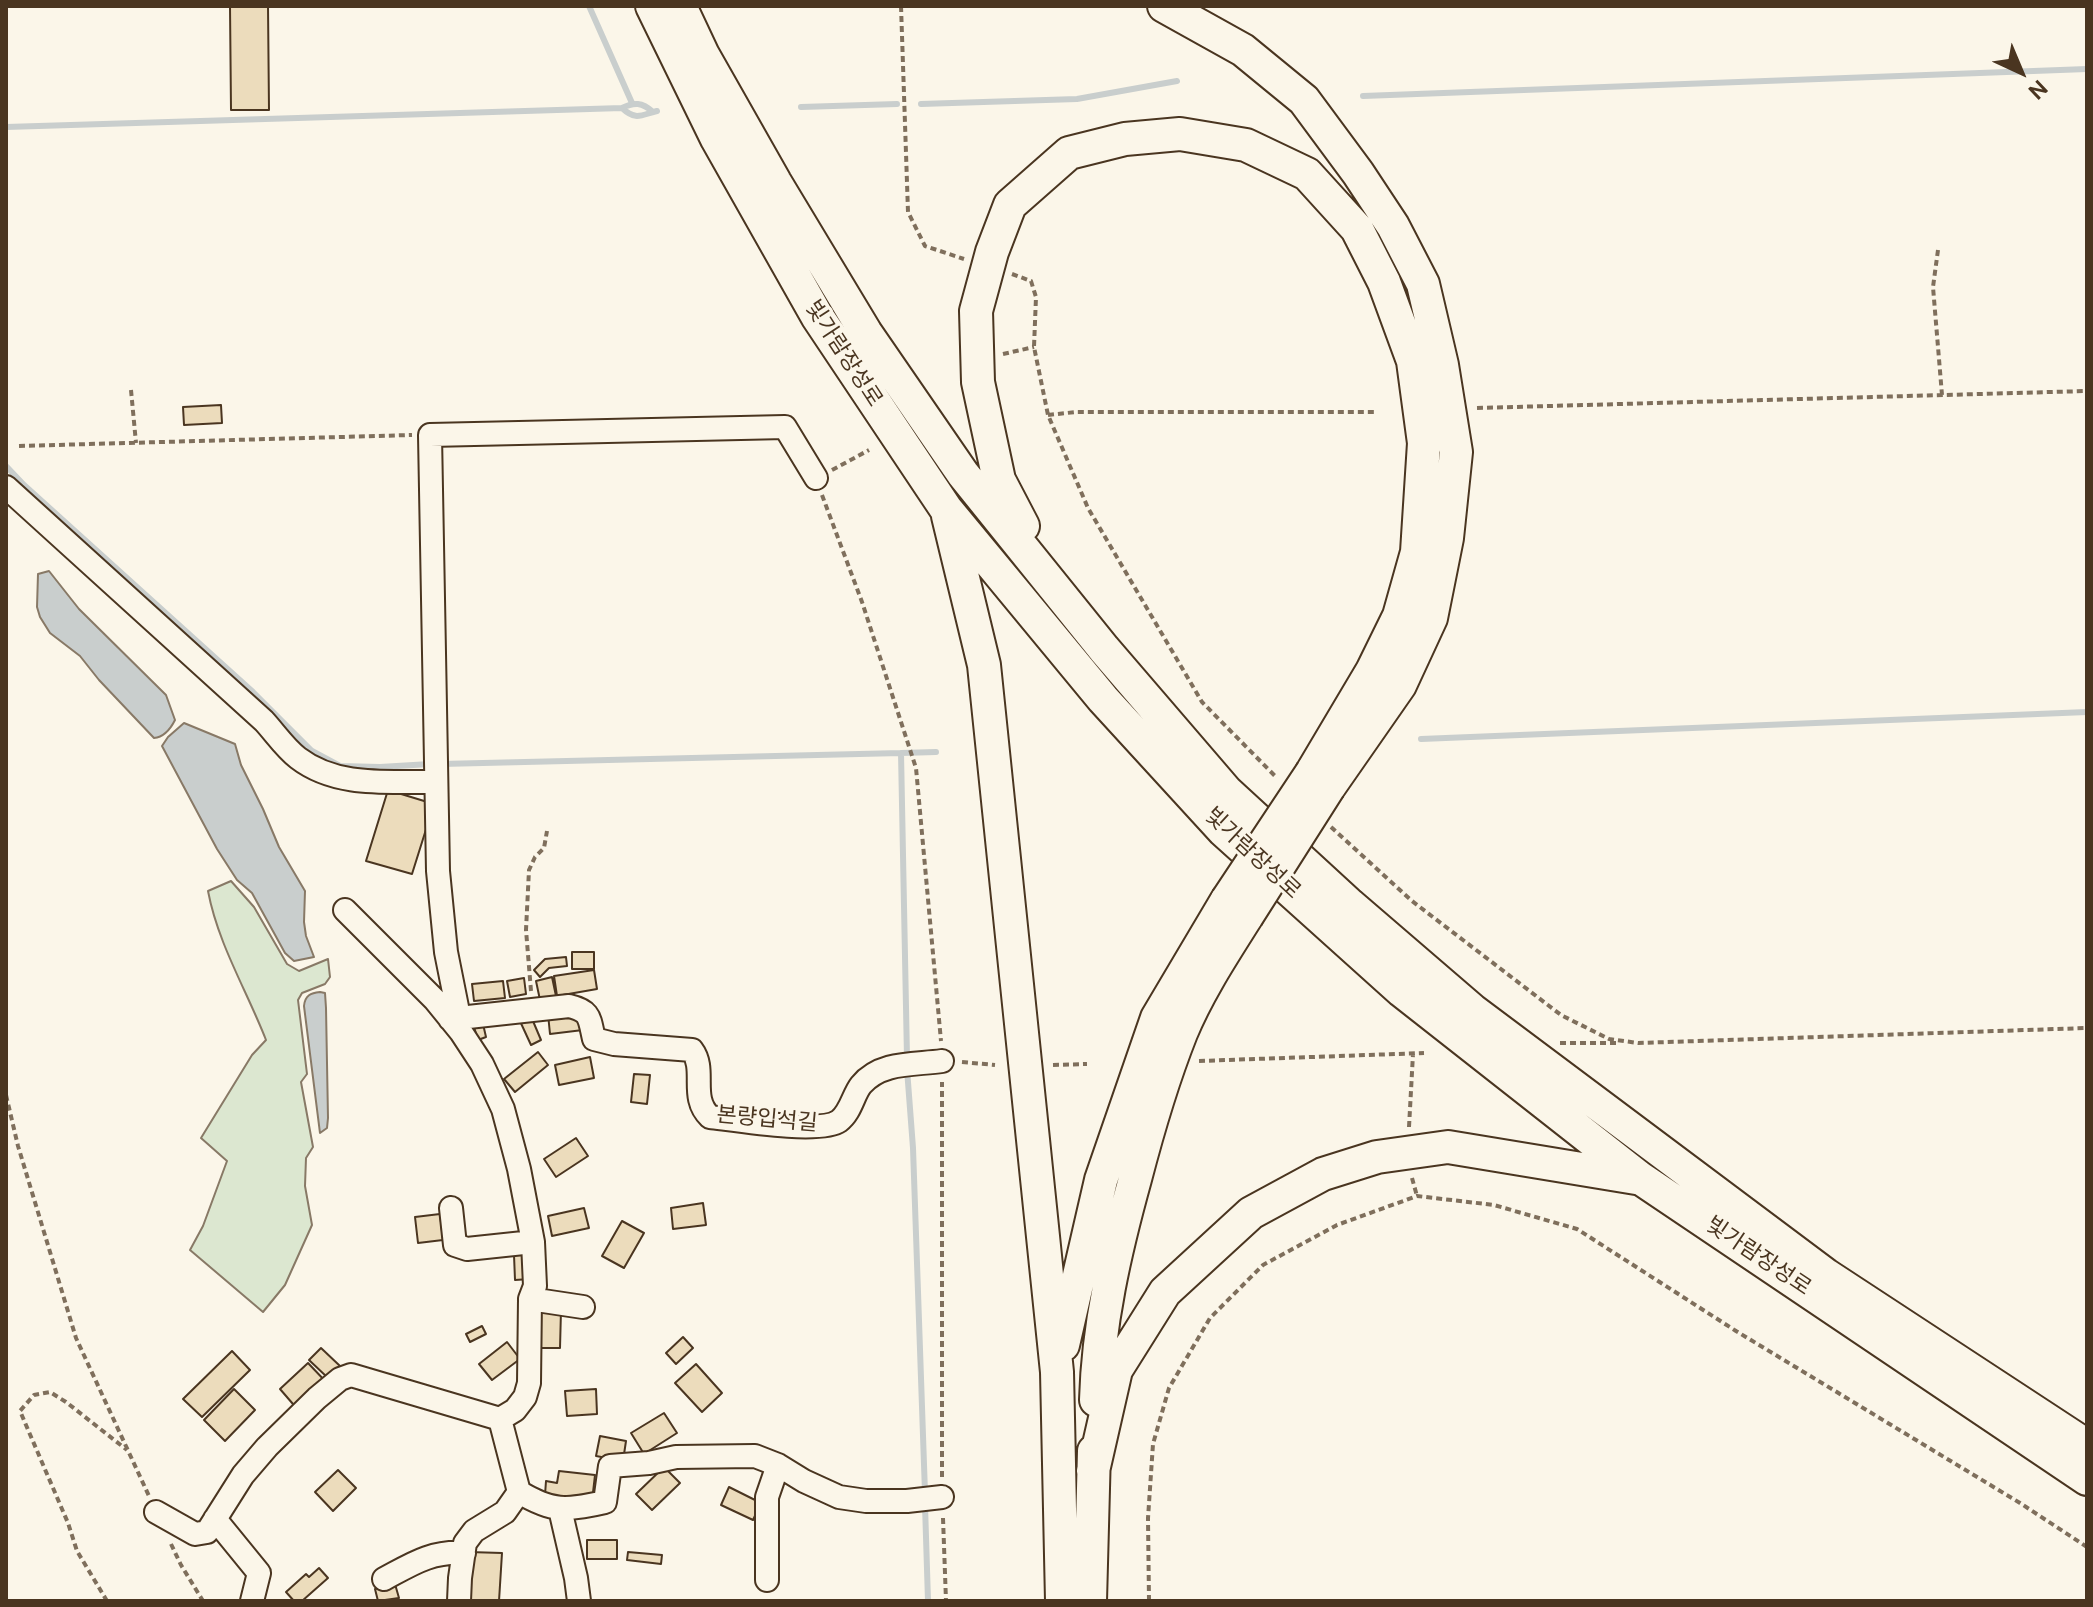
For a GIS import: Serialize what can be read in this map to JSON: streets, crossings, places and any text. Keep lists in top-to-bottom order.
{
  "streets": {
    "highway": ["빛가람장성로"],
    "lane": ["본량입석길"]
  },
  "north": "bottom right"
}
